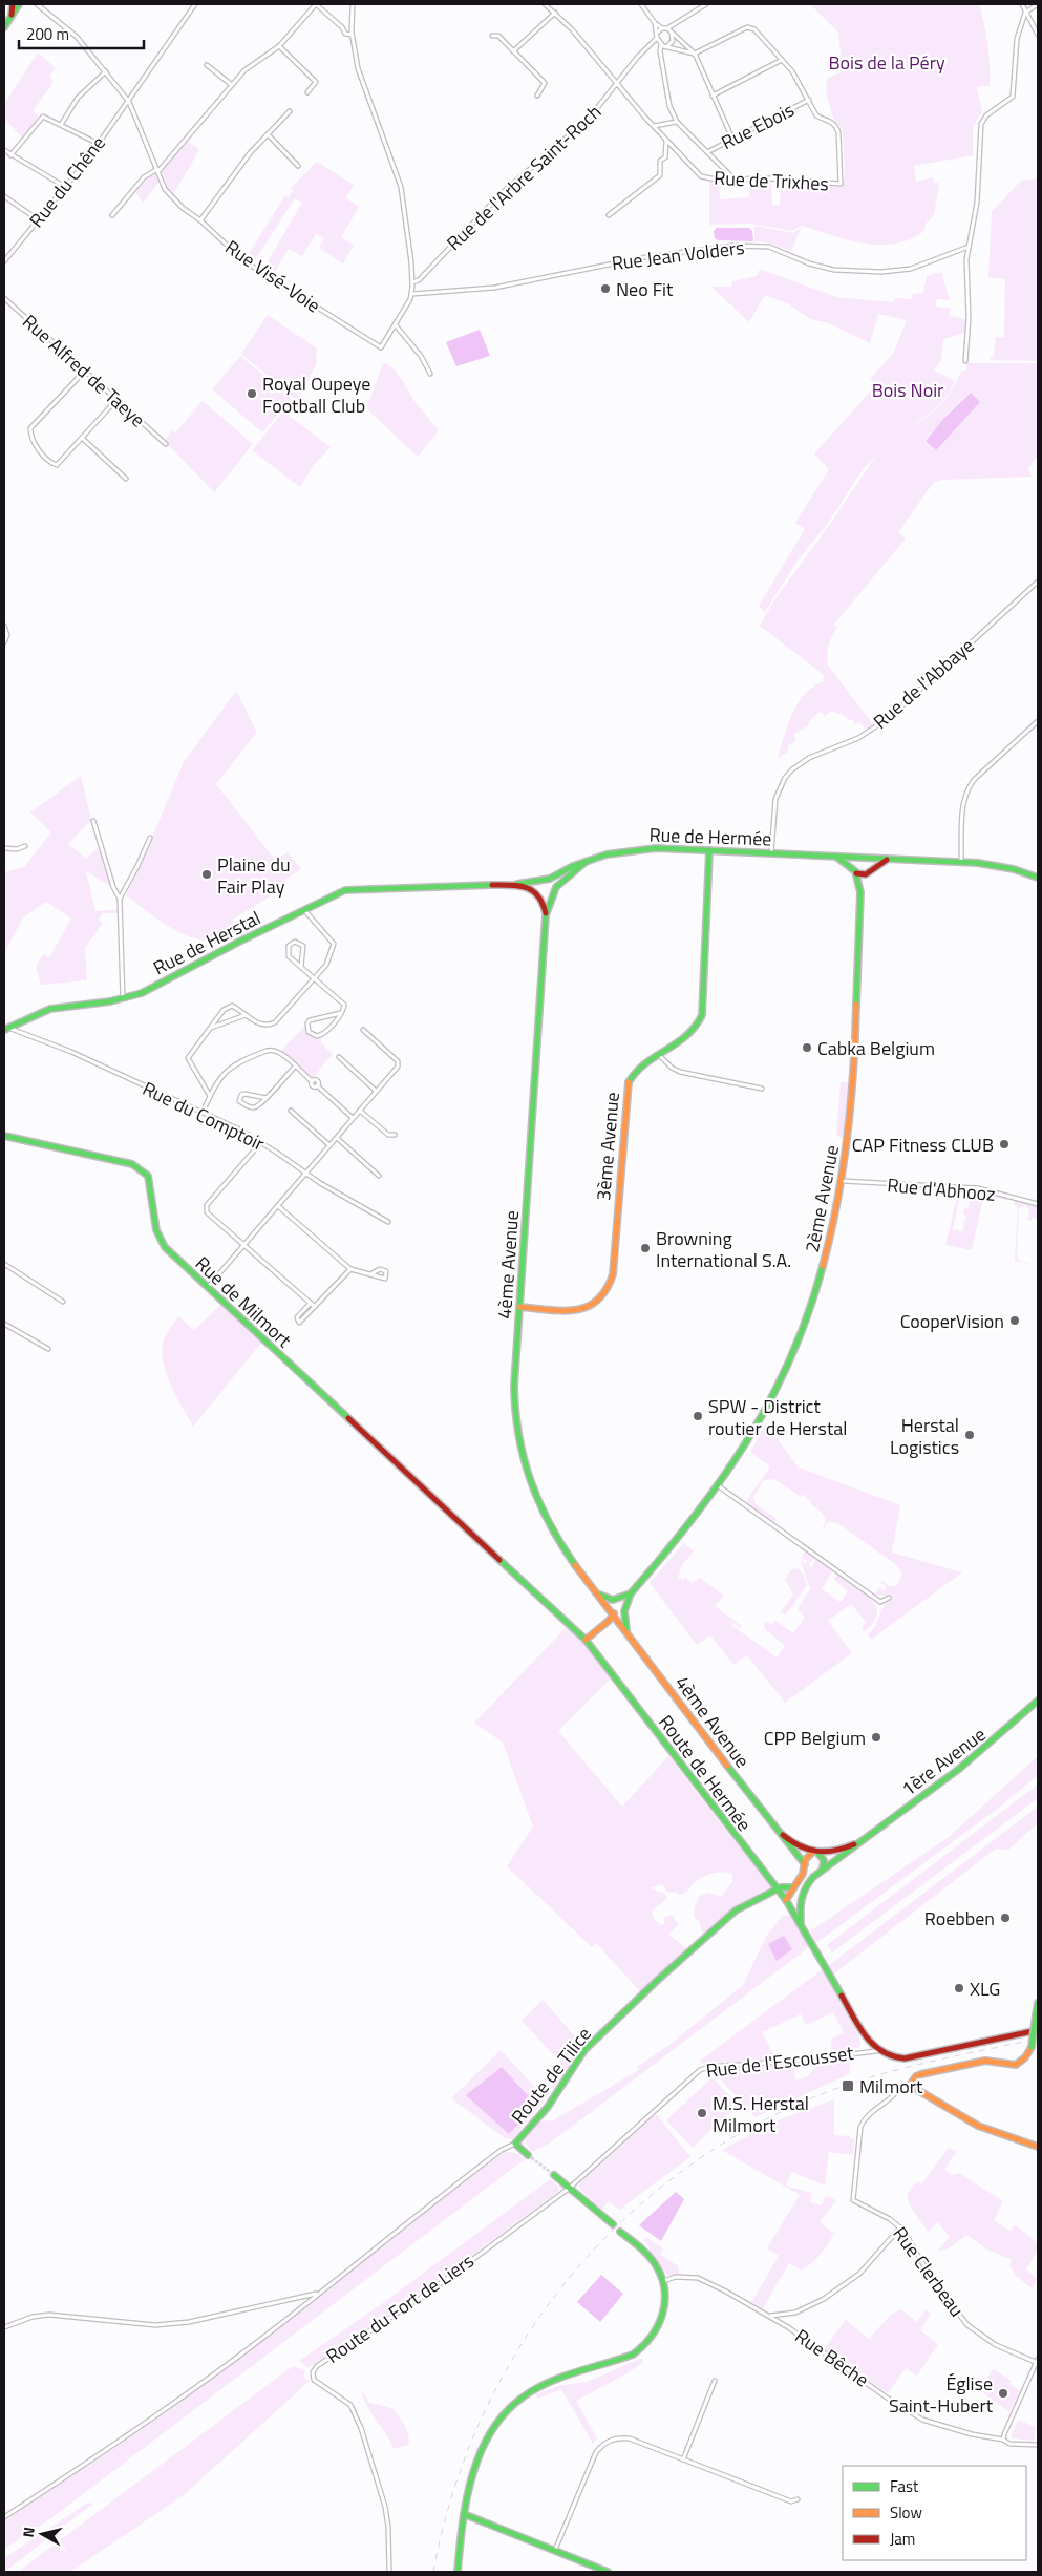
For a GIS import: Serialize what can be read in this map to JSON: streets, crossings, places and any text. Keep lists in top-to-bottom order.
{
  "streets": {
    "street": [
      "Rue Ebois",
      "Rue de l'Arbre Saint-Roch",
      "Rue de Trixhes",
      "Rue du Chêne",
      "Rue Jean Volders",
      "Rue Visé-Voie",
      "Rue Alfred de Taeye",
      "Rue de l'Abbaye",
      "Rue de Hermée",
      "Rue de Herstal",
      "Rue du Comptoir",
      "3ème Avenue",
      "Rue d'Abhooz",
      "2ème Avenue",
      "4ème Avenue",
      "Rue de Milmort",
      "1ère Avenue",
      "Route de Hermée",
      "Rue de l'Escousset",
      "Route de Tilice",
      "Rue Clerbeau",
      "Route du Fort de Liers",
      "Rue Bêche"
    ]
  },
  "crossings": [
    ["Rue Ebois", "Rue de Trixhes"],
    ["Rue de l'Arbre Saint-Roch", "Rue de Trixhes"],
    ["Rue du Chêne", "Rue Visé-Voie"],
    ["Rue de l'Abbaye", "Rue de Hermée"],
    ["Rue de Hermée", "Rue de Herstal"],
    ["Rue de Hermée", "3ème Avenue"],
    ["Rue de Hermée", "4ème Avenue"],
    ["Rue de Herstal", "Rue du Comptoir"],
    ["3ème Avenue", "4ème Avenue"],
    ["Rue d'Abhooz", "2ème Avenue"],
    ["2ème Avenue", "4ème Avenue"],
    ["4ème Avenue", "1ère Avenue"],
    ["Rue de Milmort", "Route de Hermée"],
    ["1ère Avenue", "Route de Hermée"],
    ["Route de Hermée", "Rue de l'Escousset"],
    ["Route de Hermée", "Route de Tilice"],
    ["Rue de l'Escousset", "Route du Fort de Liers"]
  ],
  "parks": ["Bois de la Péry", "Bois Noir"],
  "places": {
    "other": [
      "Neo Fit",
      "Royal Oupeye Football Club",
      "Plaine du Fair Play",
      "Cabka Belgium",
      "CAP Fitness CLUB",
      "Browning International S.A.",
      "CooperVision",
      "SPW - District routier de Herstal",
      "Herstal Logistics",
      "CPP Belgium",
      "Roebben",
      "XLG",
      "M.S. Herstal Milmort",
      "Église Saint-Hubert"
    ],
    "transit": ["Milmort"]
  },
  "legend": ["Fast", "Slow", "Jam"],
  "scale_bar": "200 m",
  "north": "left"
}
